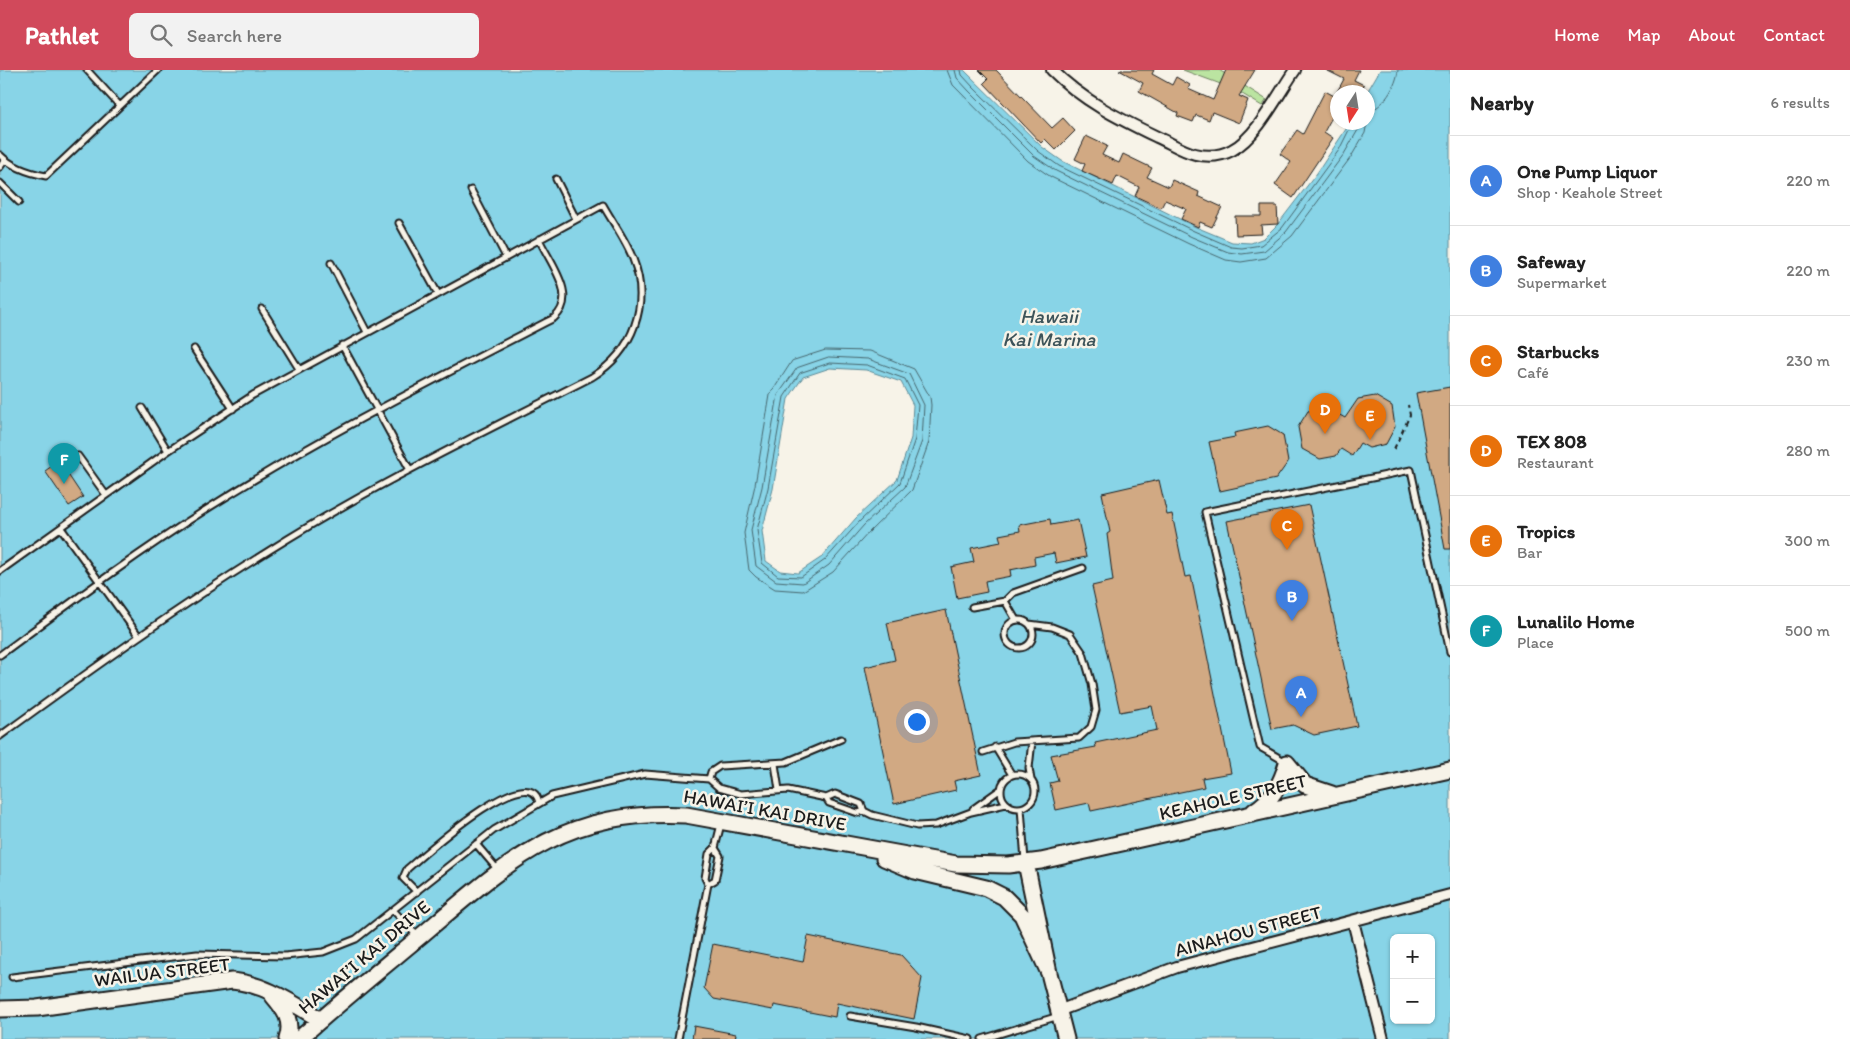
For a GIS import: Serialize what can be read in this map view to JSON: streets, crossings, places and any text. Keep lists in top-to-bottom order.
{
  "streets": {
    "main road": ["KEAHOLE STREET", "HAWAI’I KAI DRIVE", "WAILUA STREET"],
    "street": ["AINAHOU STREET"]
  },
  "crossings": [
    ["KEAHOLE STREET", "HAWAI’I KAI DRIVE"],
    ["HAWAI’I KAI DRIVE", "WAILUA STREET"]
  ],
  "water": ["Hawaii Kai Marina"],
  "north": "bottom",
  "page": {
    "header": "Pathlet",
    "search": "Search here",
    "nav": [
      "Home",
      "Map",
      "About",
      "Contact"
    ],
    "heading": ["Nearby", "6 results"],
    "list": [
      {
        "mark": "A",
        "name": "One Pump Liquor",
        "note": "Shop · Keahole Street",
        "value": "220 m"
      },
      {
        "mark": "B",
        "name": "Safeway",
        "note": "Supermarket",
        "value": "220 m"
      },
      {
        "mark": "C",
        "name": "Starbucks",
        "note": "Café",
        "value": "230 m"
      },
      {
        "mark": "D",
        "name": "TEX 808",
        "note": "Restaurant",
        "value": "280 m"
      },
      {
        "mark": "E",
        "name": "Tropics",
        "note": "Bar",
        "value": "300 m"
      },
      {
        "mark": "F",
        "name": "Lunalilo Home",
        "note": "Place",
        "value": "500 m"
      }
    ],
    "pins": [
      "D",
      "E",
      "F",
      "C",
      "B",
      "A"
    ],
    "map_buttons": ["+", "−"]
  }
}
